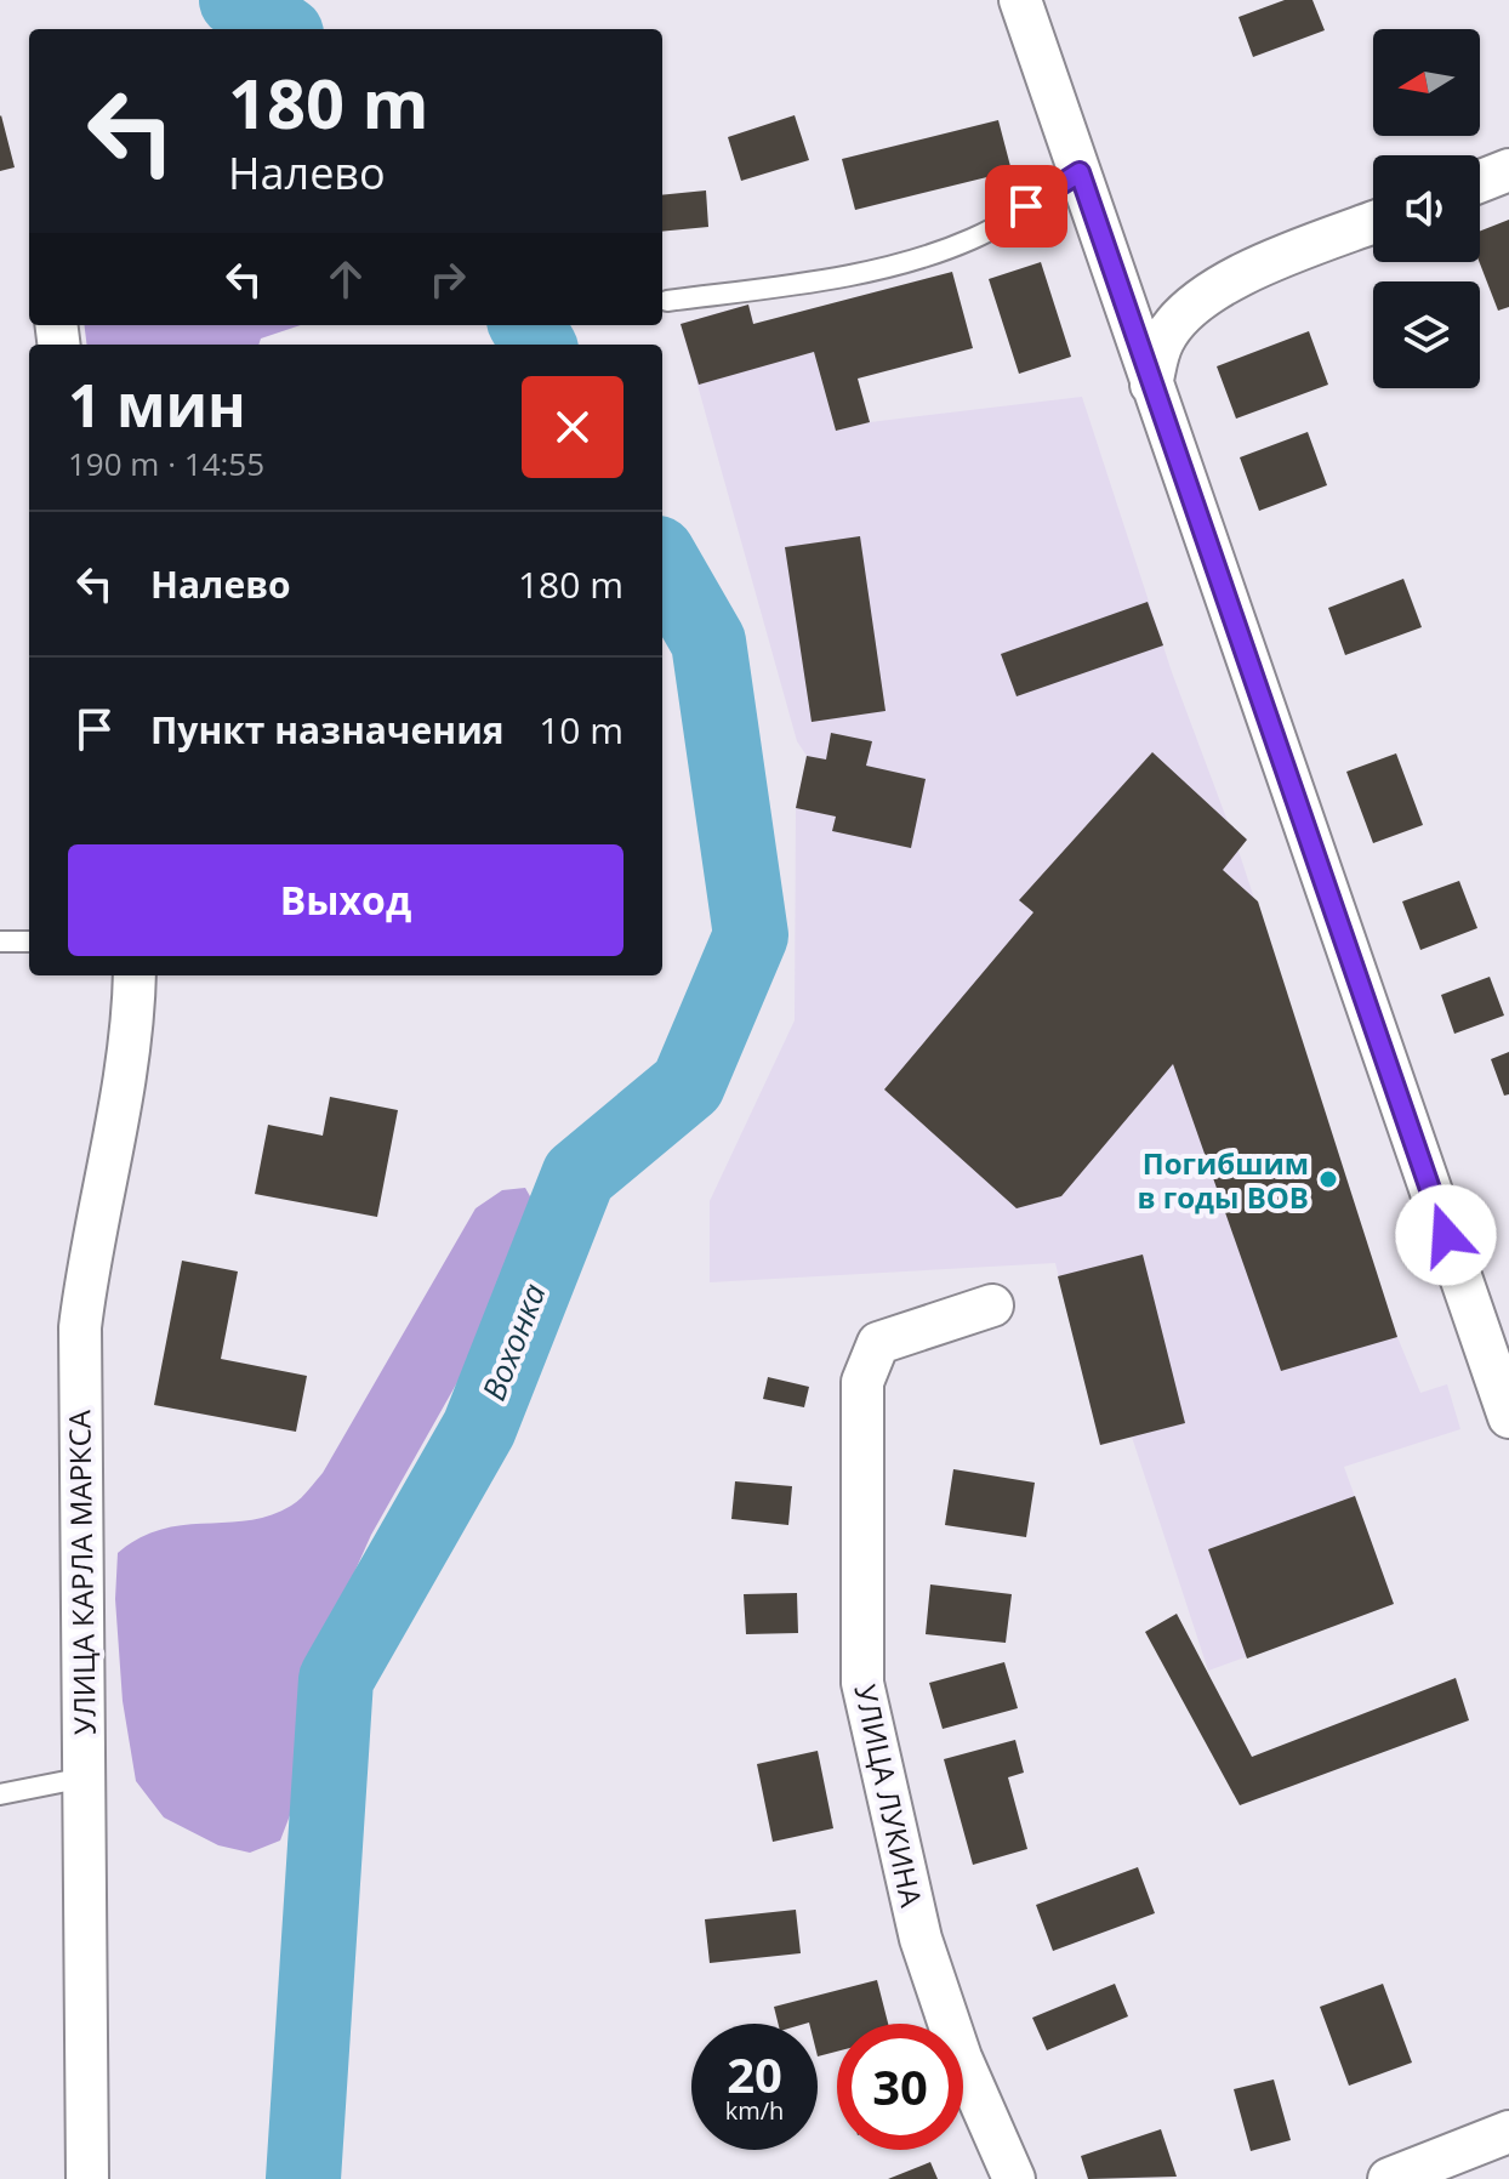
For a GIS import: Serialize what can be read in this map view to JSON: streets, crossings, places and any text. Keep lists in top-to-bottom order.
{
  "streets": {
    "street": ["УЛИЦА КАРЛА МАРКСА", "УЛИЦА ЛУКИНА"]
  },
  "water": ["Вохонка"],
  "places": ["Погибшим в годы ВОВ"],
  "north": "left",
  "page": {
    "turn": ["180 m", "Налево"],
    "heading": ["1 мин", "190 m · 14:55"],
    "list": [
      {
        "name": "Налево",
        "value": "180 m"
      },
      {
        "name": "Пункт назначения",
        "value": "10 m"
      }
    ],
    "buttons": "Выход",
    "speed": "20 km/h",
    "limit": "30"
  }
}
